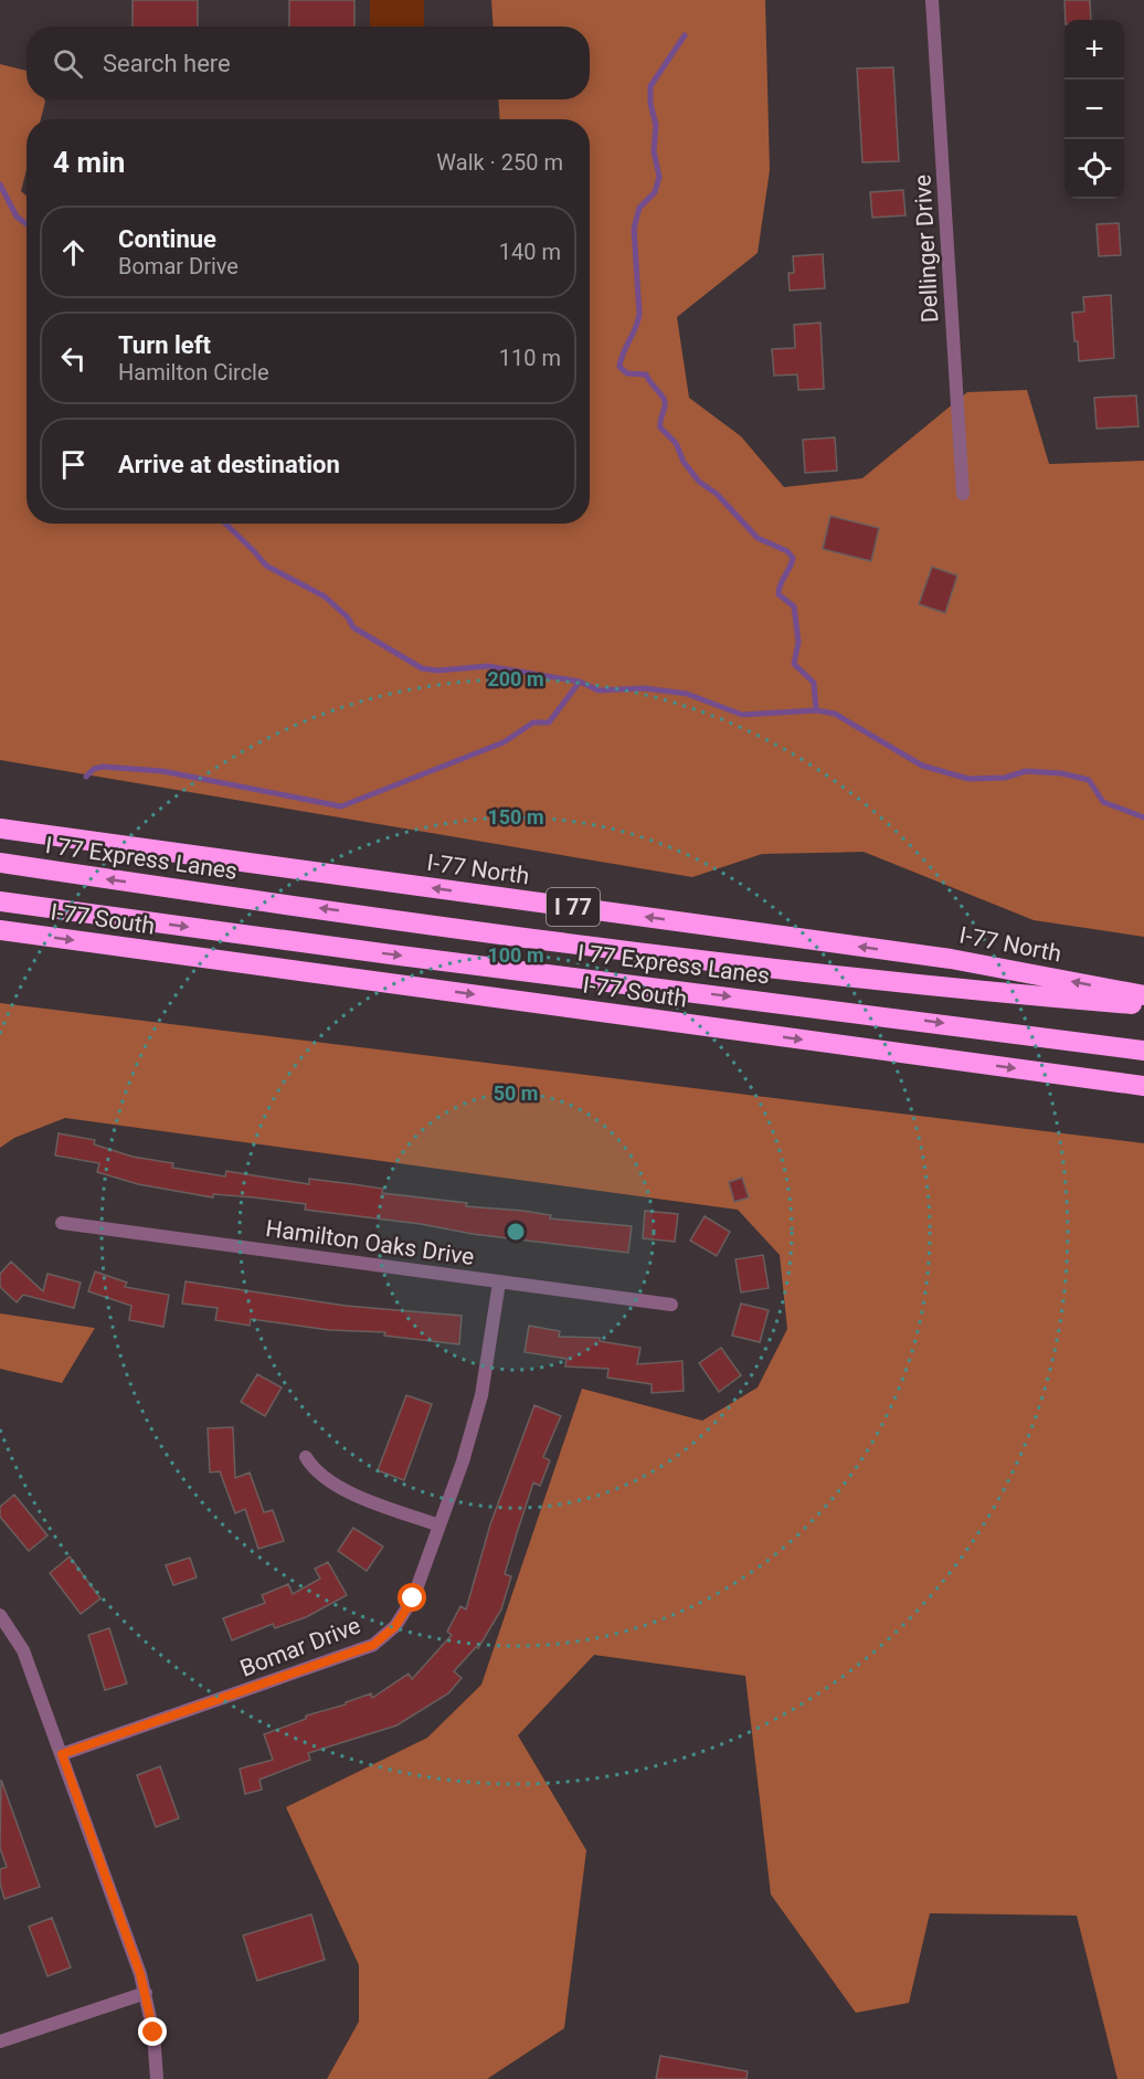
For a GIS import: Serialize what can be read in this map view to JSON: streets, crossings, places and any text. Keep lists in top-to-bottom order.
{
  "streets": {
    "highway": [
      "I 77 Express Lanes",
      "I-77 North",
      "I 77",
      "I-77 South"
    ],
    "street": ["Dellinger Drive", "Hamilton Oaks Drive", "Bomar Drive"]
  },
  "crossings": [
    ["Hamilton Oaks Drive", "Bomar Drive"]
  ],
  "one_way": ["I-77 North", "I-77 South"],
  "page": {
    "map_buttons": ["+", "−"],
    "search": "Search here",
    "heading": ["4 min", "Walk · 250 m"],
    "list": [
      ["Continue", "Bomar Drive", "140 m"],
      ["Turn left", "Hamilton Circle", "110 m"],
      "Arrive at destination"
    ]
  },
  "rings": [
    "200 m",
    "150 m",
    "100 m",
    "50 m"
  ]
}
